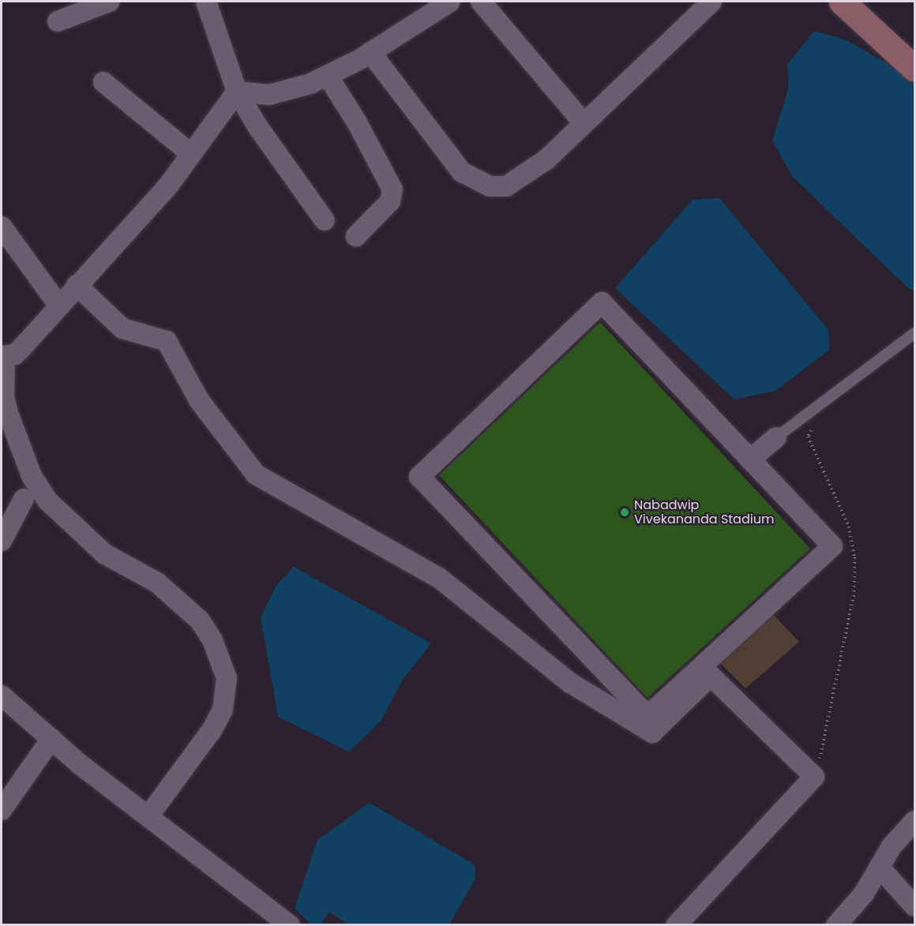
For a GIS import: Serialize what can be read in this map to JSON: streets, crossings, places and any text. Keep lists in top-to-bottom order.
{
  "places": ["Nabadwip Vivekananda Stadium"]
}
